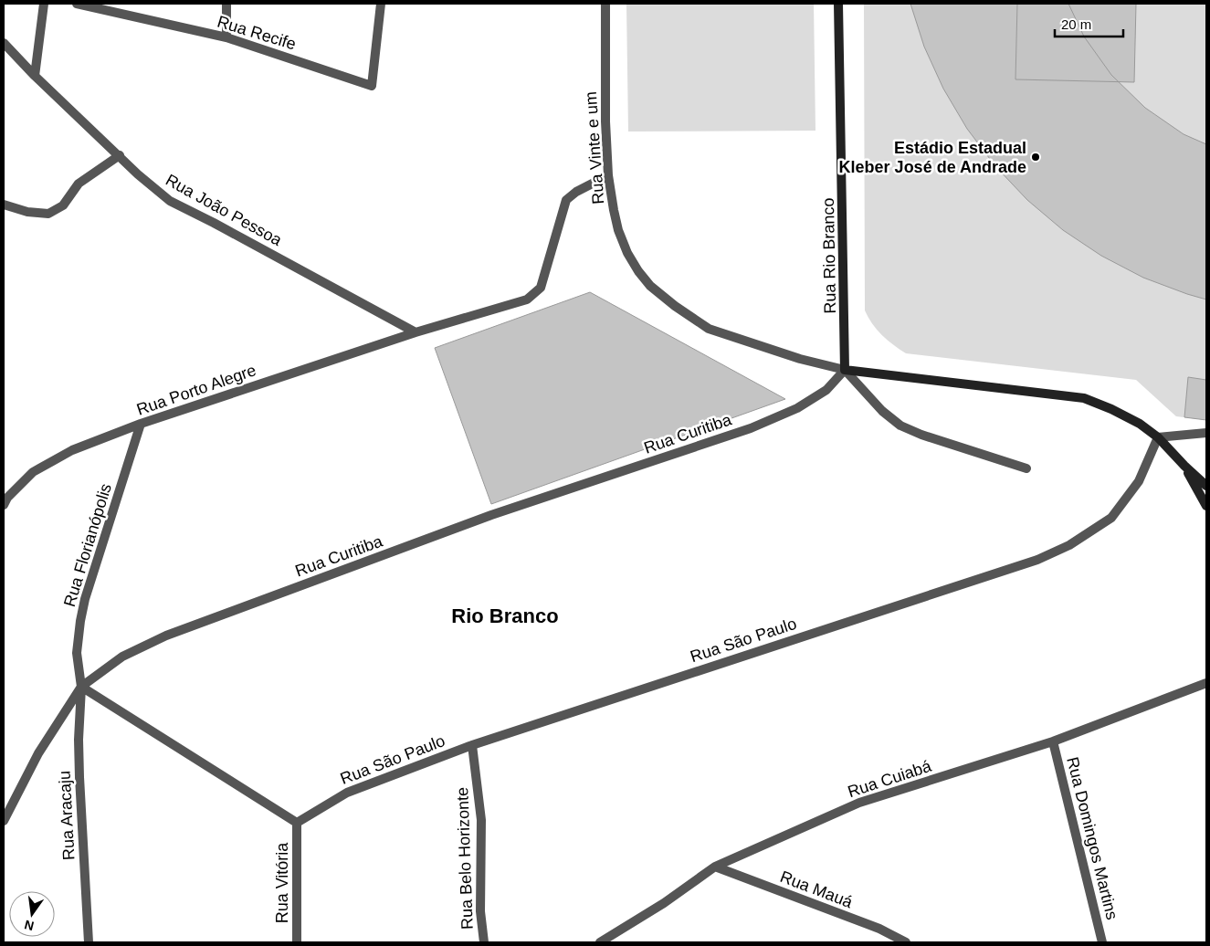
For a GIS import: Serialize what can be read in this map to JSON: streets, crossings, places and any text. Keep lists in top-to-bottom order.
{
  "streets": {
    "street": [
      "Rua Recife",
      "Rua Vinte e um",
      "Rua João Pessoa",
      "Rua Rio Branco",
      "Rua Porto Alegre",
      "Rua Curitiba",
      "Rua Florianópolis",
      "Rua São Paulo",
      "Rua Cuiabá",
      "Rua Aracaju",
      "Rua Domingos Martins",
      "Rua Belo Horizonte",
      "Rua Vitória",
      "Rua Mauá"
    ]
  },
  "crossings": [
    ["Rua Vinte e um", "Rua Rio Branco"],
    ["Rua Vinte e um", "Rua Porto Alegre"],
    ["Rua Vinte e um", "Rua Curitiba"],
    ["Rua João Pessoa", "Rua Porto Alegre"],
    ["Rua Rio Branco", "Rua Curitiba"],
    ["Rua Porto Alegre", "Rua Florianópolis"],
    ["Rua Curitiba", "Rua Florianópolis"],
    ["Rua Curitiba", "Rua Aracaju"],
    ["Rua Florianópolis", "Rua Aracaju"],
    ["Rua São Paulo", "Rua Belo Horizonte"],
    ["Rua São Paulo", "Rua Vitória"],
    ["Rua Cuiabá", "Rua Domingos Martins"],
    ["Rua Cuiabá", "Rua Mauá"]
  ],
  "districts": ["Rio Branco"],
  "places": ["Estádio Estadual Kleber José de Andrade"],
  "scale_bar": "20 m",
  "north": "bottom"
}
